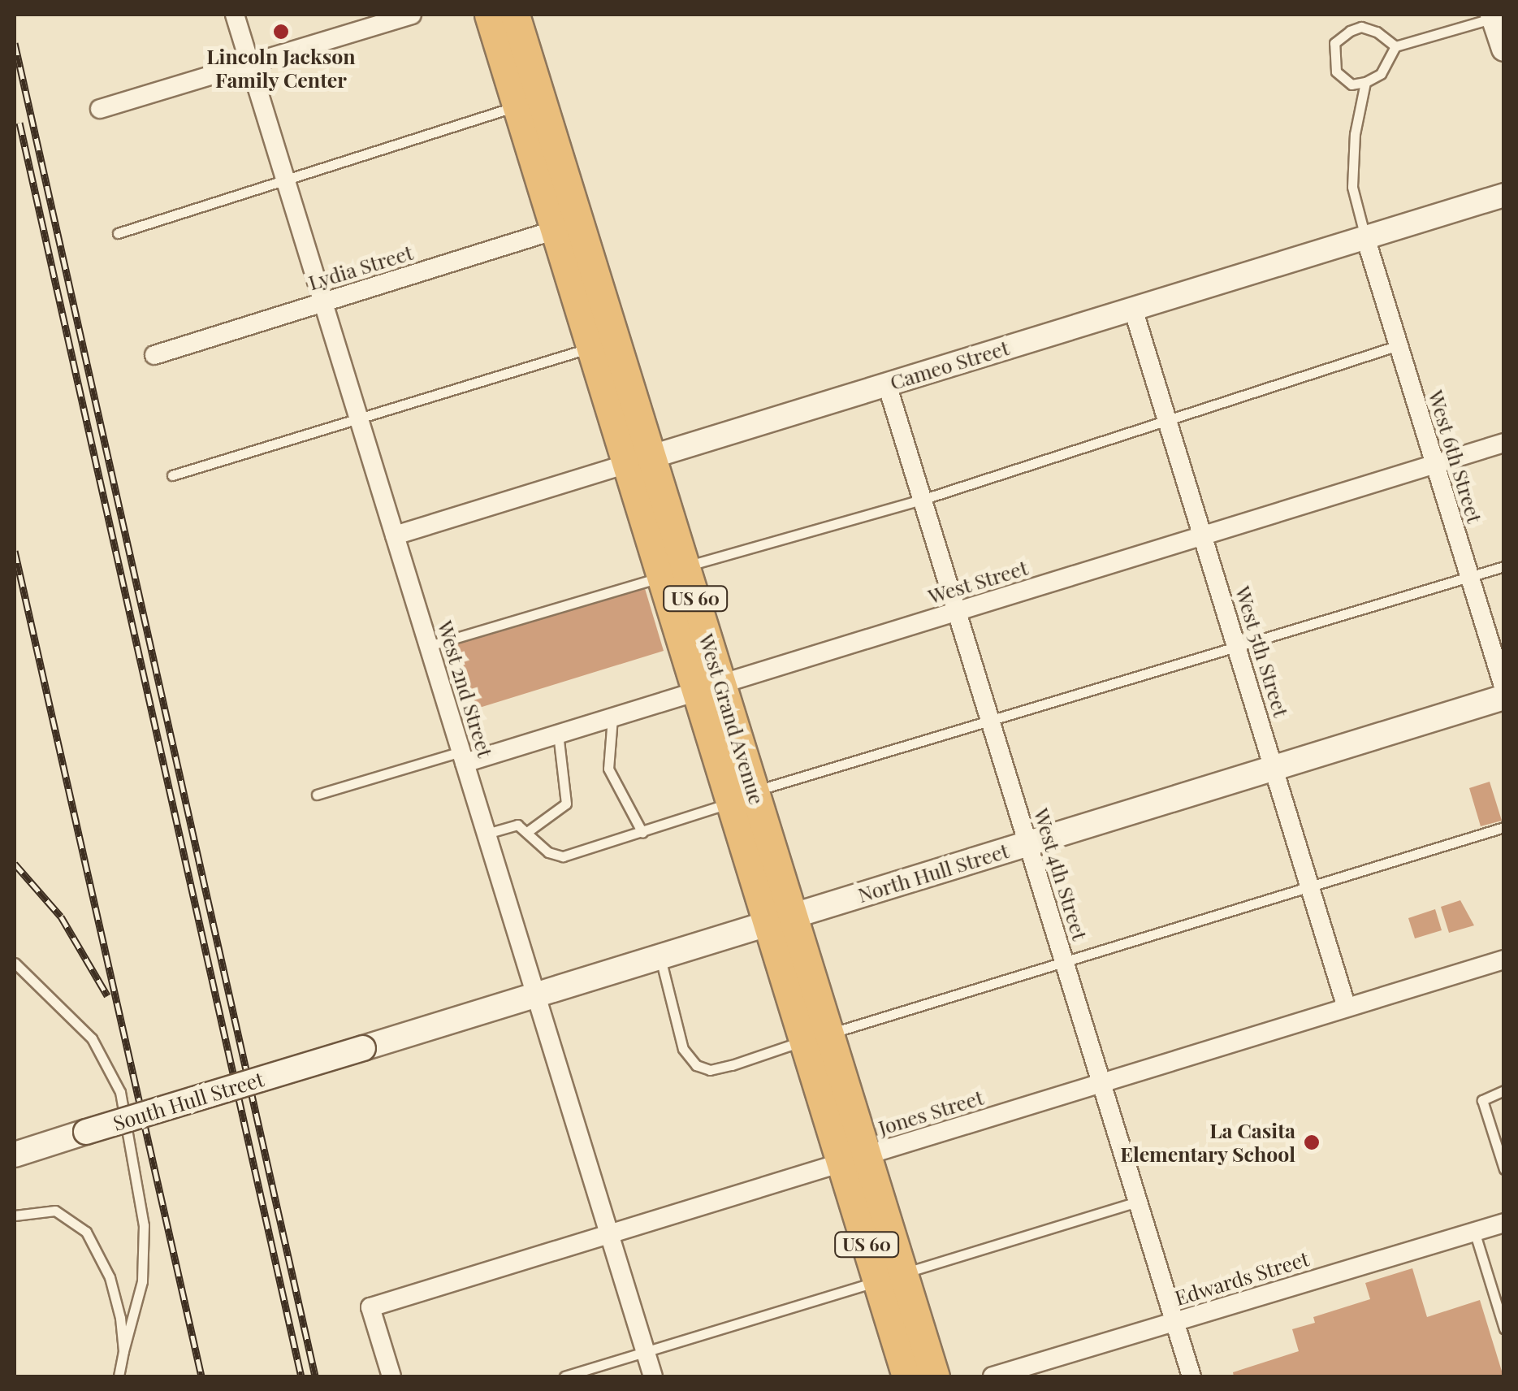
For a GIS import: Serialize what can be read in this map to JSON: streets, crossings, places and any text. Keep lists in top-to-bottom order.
{
  "streets": {
    "highway": ["US 60", "West Grand Avenue"],
    "main road": ["North Hull Street", "South Hull Street"],
    "street": [
      "Lydia Street",
      "Cameo Street",
      "West 6th Street",
      "West Street",
      "West 5th Street",
      "West 2nd Street",
      "West 4th Street",
      "Jones Street",
      "Edwards Street"
    ]
  },
  "crossings": [
    ["Lydia Street", "West 2nd Street"],
    ["Lydia Street", "West Grand Avenue"],
    ["Cameo Street", "West 6th Street"],
    ["Cameo Street", "West 5th Street"],
    ["Cameo Street", "West 2nd Street"],
    ["Cameo Street", "West Grand Avenue"],
    ["Cameo Street", "West 4th Street"],
    ["West 6th Street", "West Street"],
    ["West Street", "West 5th Street"],
    ["West Street", "West 2nd Street"],
    ["West Street", "West Grand Avenue"],
    ["West Street", "West 4th Street"],
    ["West 5th Street", "North Hull Street"],
    ["West 5th Street", "Jones Street"],
    ["West 2nd Street", "North Hull Street"],
    ["West 2nd Street", "Jones Street"],
    ["West Grand Avenue", "North Hull Street"],
    ["West Grand Avenue", "Jones Street"],
    ["North Hull Street", "West 4th Street"],
    ["North Hull Street", "South Hull Street"],
    ["West 4th Street", "Jones Street"],
    ["West 4th Street", "Edwards Street"]
  ],
  "places": ["Lincoln Jackson Family Center", "La Casita Elementary School"]
}
